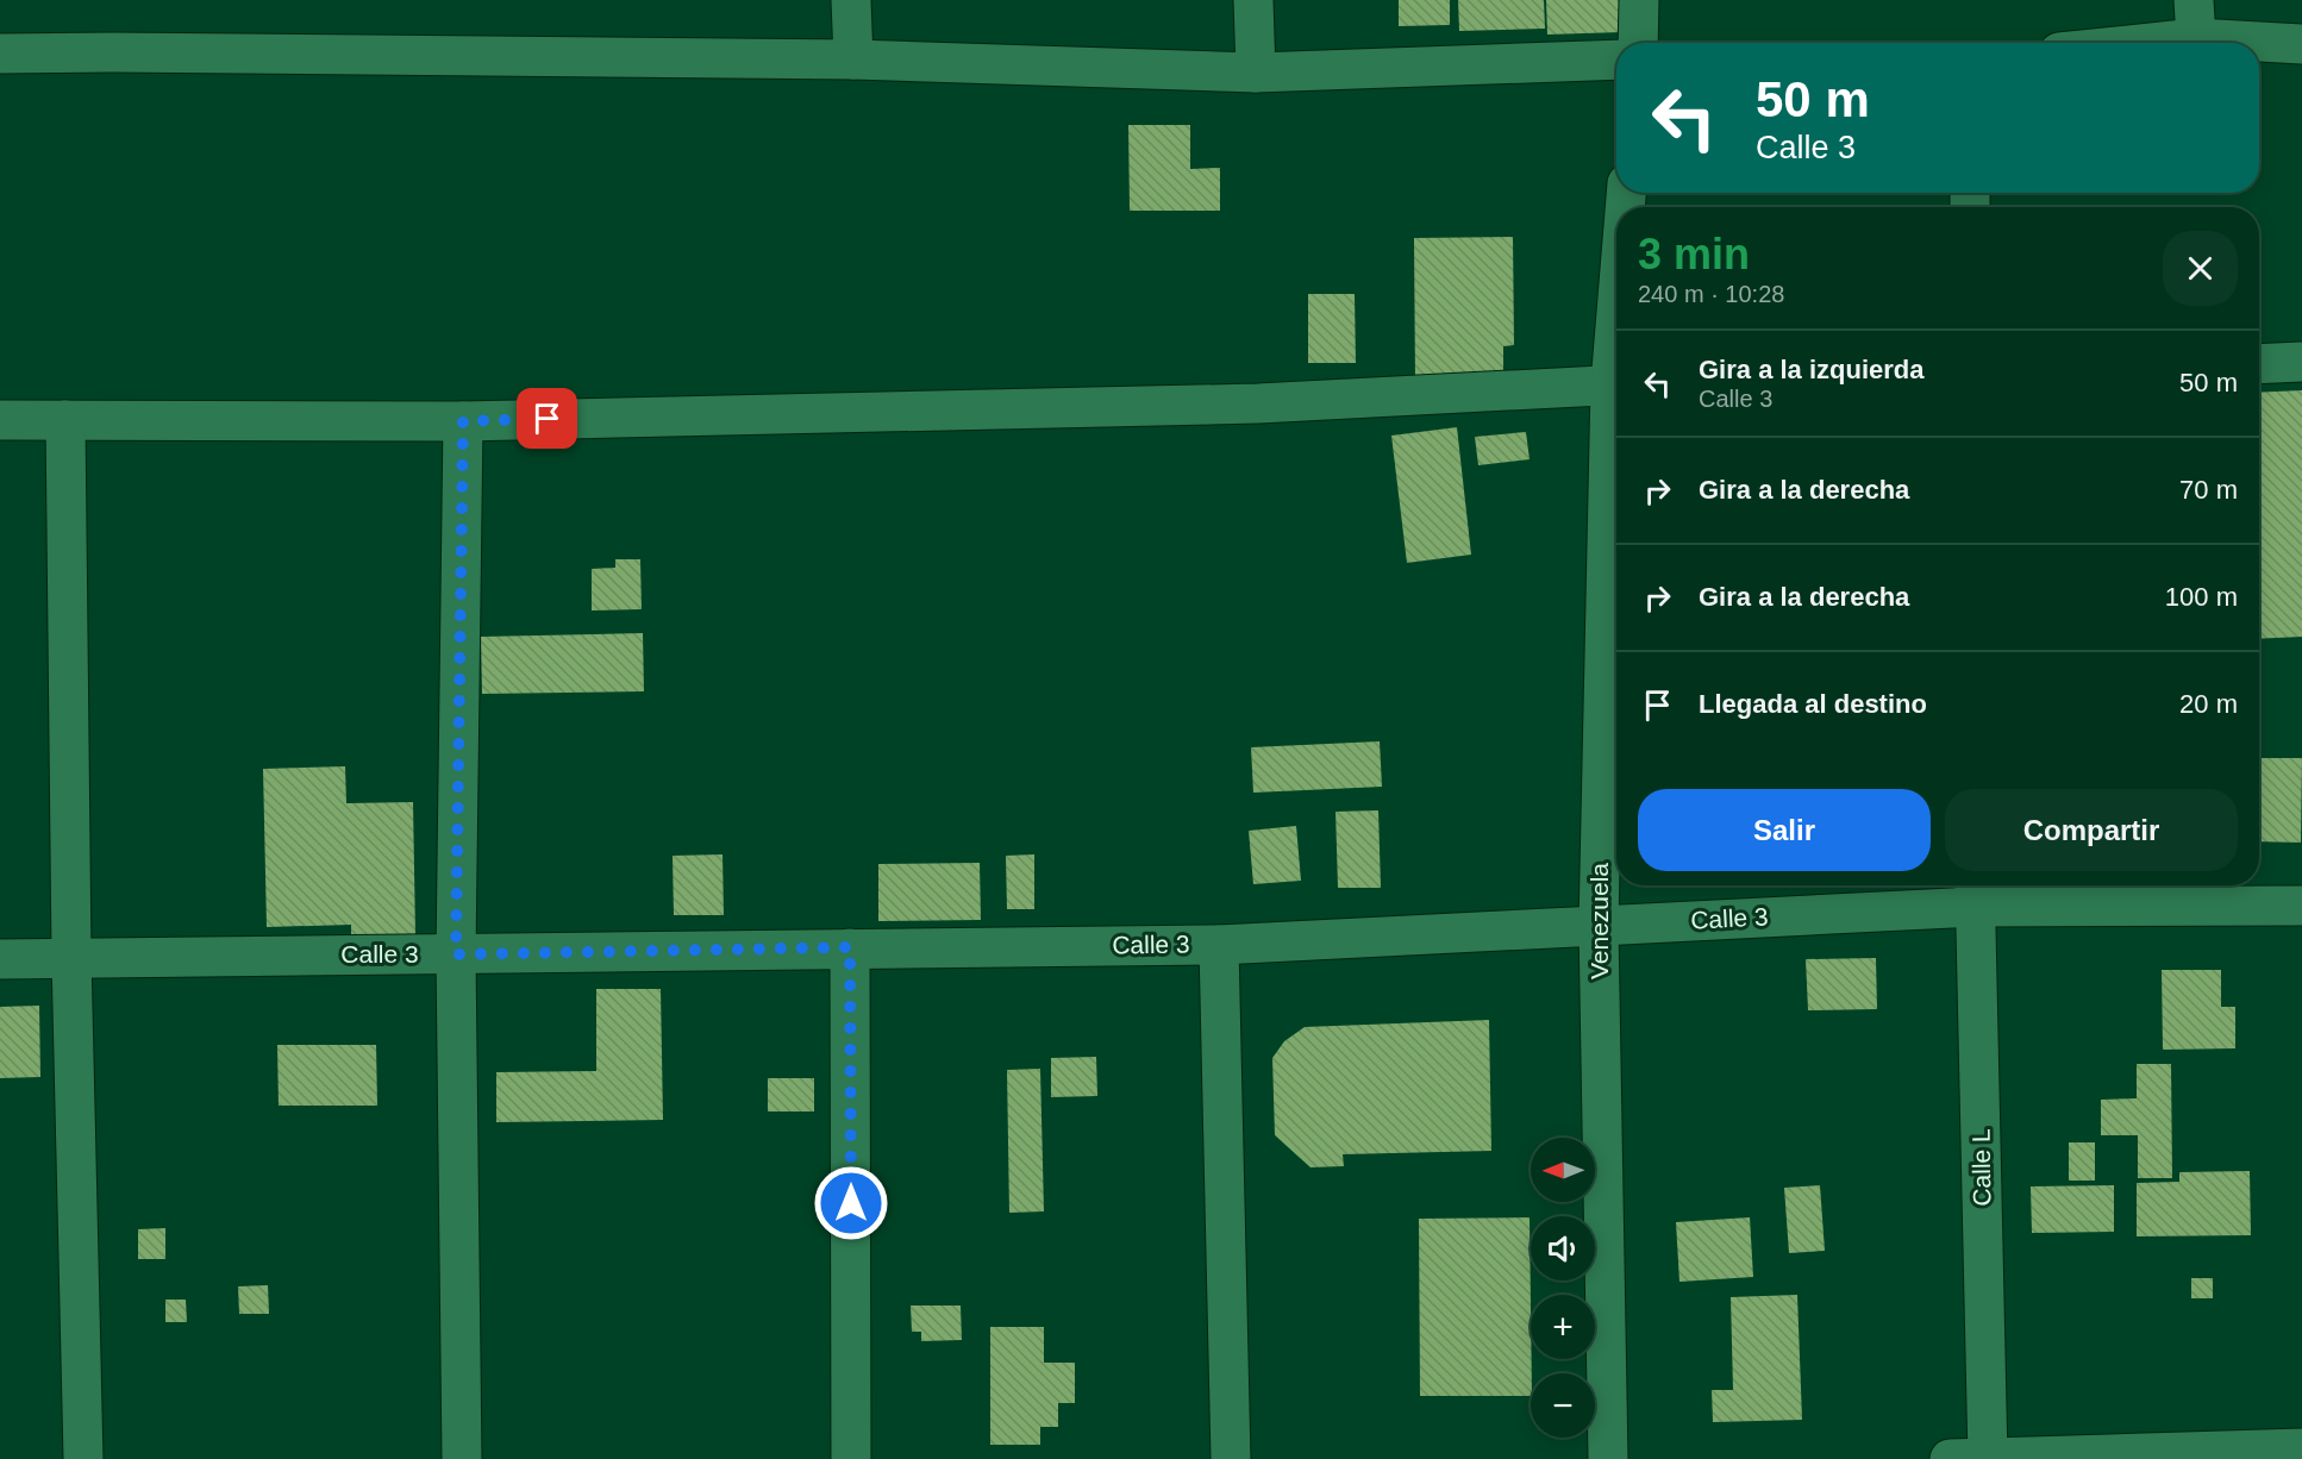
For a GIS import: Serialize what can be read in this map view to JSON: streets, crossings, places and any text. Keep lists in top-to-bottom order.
{
  "streets": {
    "street": ["Calle 3", "Venezuela", "Calle L"]
  },
  "crossings": [
    ["Calle 3", "Venezuela"],
    ["Calle 3", "Calle L"]
  ],
  "north": "left",
  "page": {
    "turn": ["50 m", "Calle 3"],
    "heading": ["3 min", "240 m · 10:28"],
    "list": [
      {
        "name": "Gira a la izquierda",
        "note": "Calle 3",
        "value": "50 m"
      },
      {
        "name": "Gira a la derecha",
        "value": "70 m"
      },
      {
        "name": "Gira a la derecha",
        "value": "100 m"
      },
      {
        "name": "Llegada al destino",
        "value": "20 m"
      }
    ],
    "buttons": ["Salir", "Compartir"],
    "map_buttons": ["+", "−"]
  }
}
